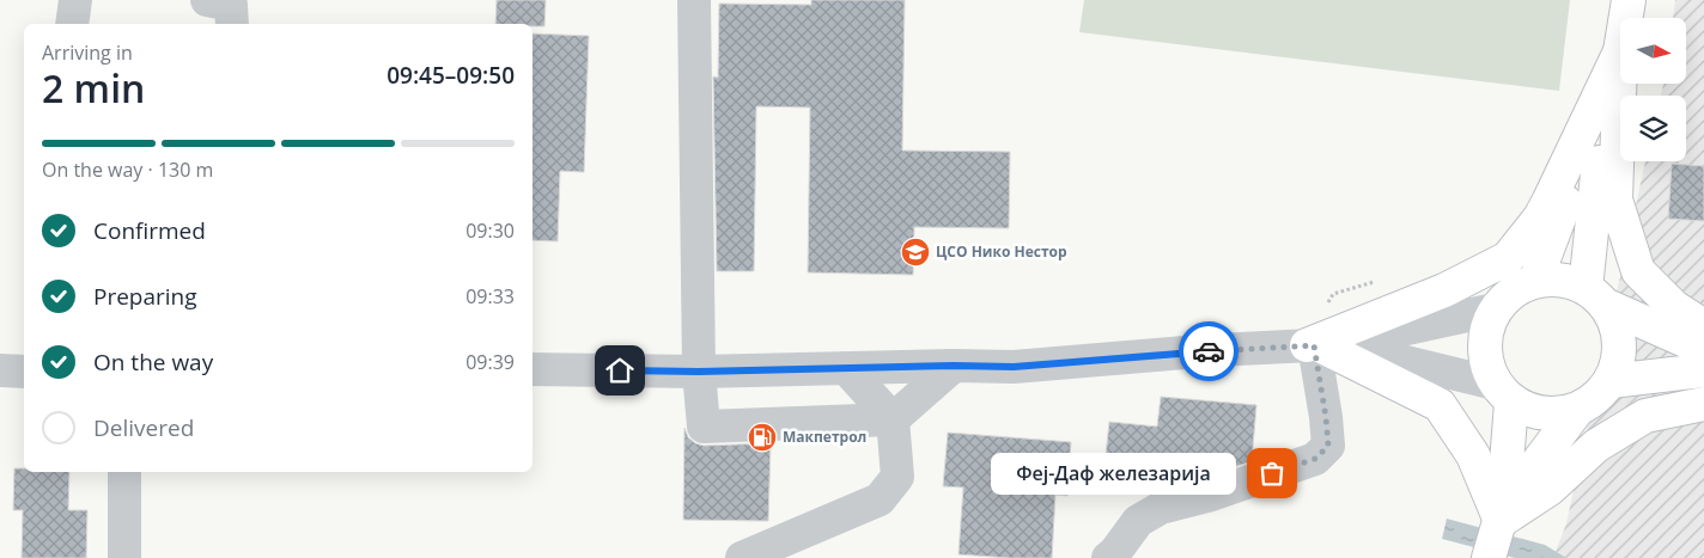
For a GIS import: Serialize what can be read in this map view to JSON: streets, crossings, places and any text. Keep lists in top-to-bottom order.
{
  "places": {
    "school or university": ["ЦСО Нико Нестор"],
    "fuel station": ["Макпетрол"],
    "other": ["Феј-Даф железарија"]
  },
  "north": "right",
  "page": {
    "heading": ["2 min", "Arriving in", "09:45–09:50"],
    "bar": "On the way · 130 m",
    "list": [
      ["Confirmed", "09:30"],
      ["Preparing", "09:33"],
      ["On the way", "09:39"],
      "Delivered"
    ],
    "bubble": "Феј-Даф железарија"
  }
}
